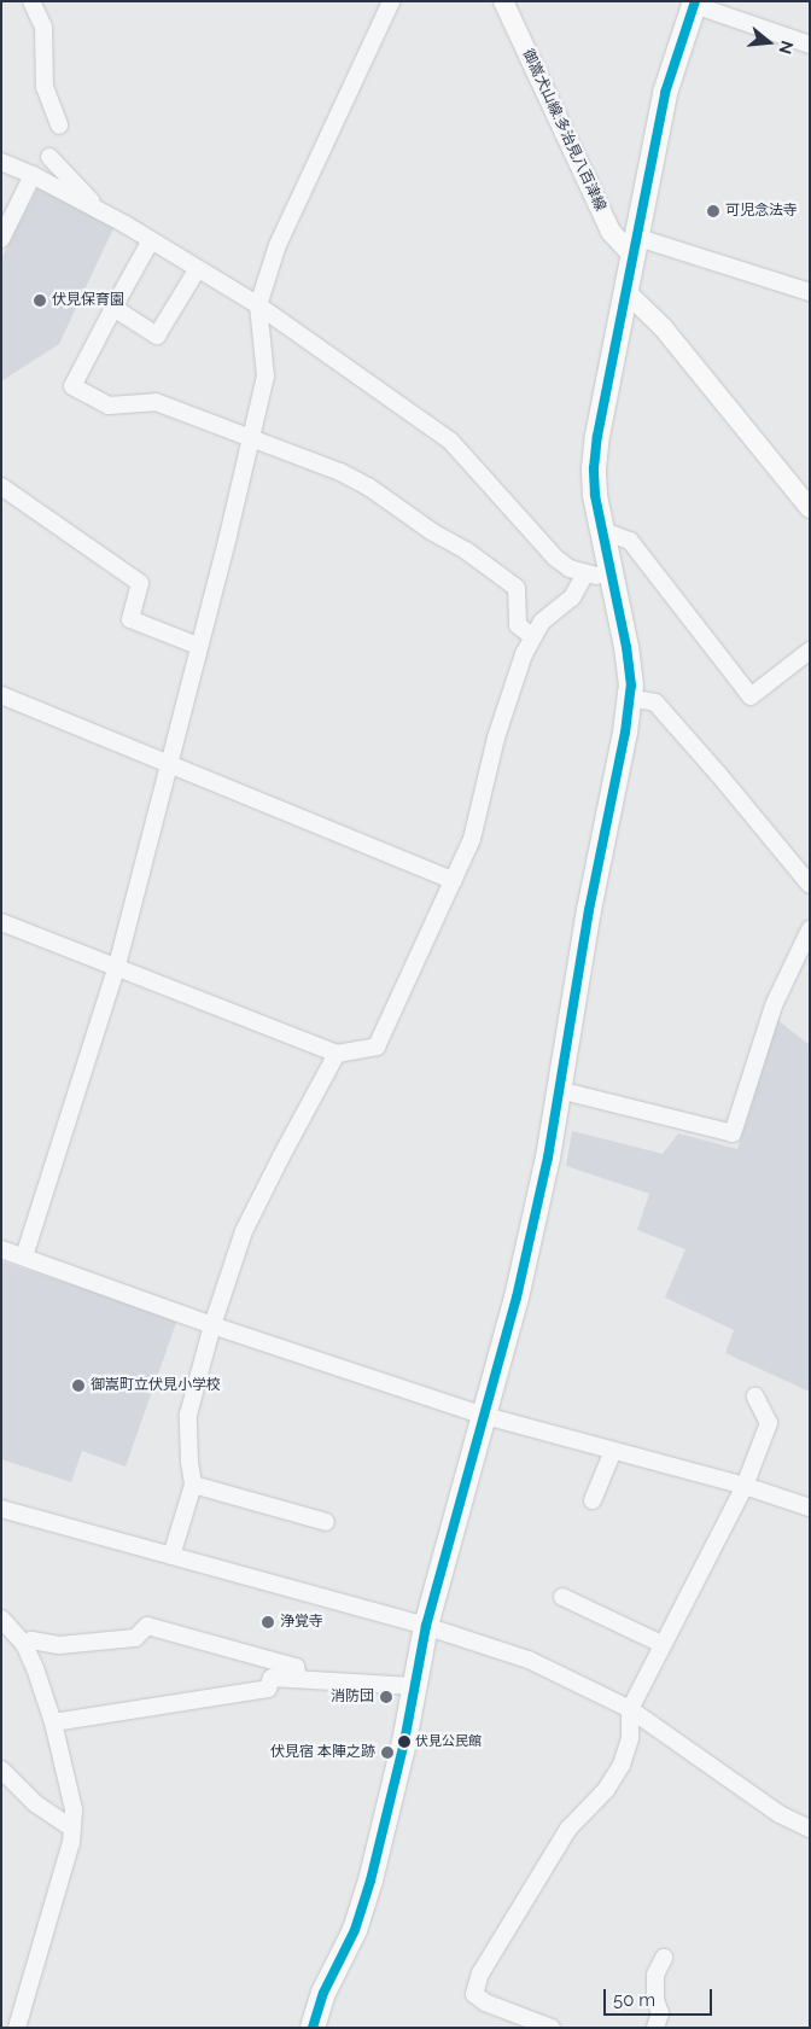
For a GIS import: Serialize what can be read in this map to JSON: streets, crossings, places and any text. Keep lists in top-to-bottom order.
{
  "streets": {
    "main road": ["御嵩犬山線;多治見八百津線"]
  },
  "places": [
    "可児念法寺",
    "伏見保育園",
    "御嵩町立伏見小学校",
    "浄覚寺",
    "消防団",
    "伏見公民館",
    "伏見宿 本陣之跡"
  ],
  "scale_bar": "50 m",
  "north": "right"
}
